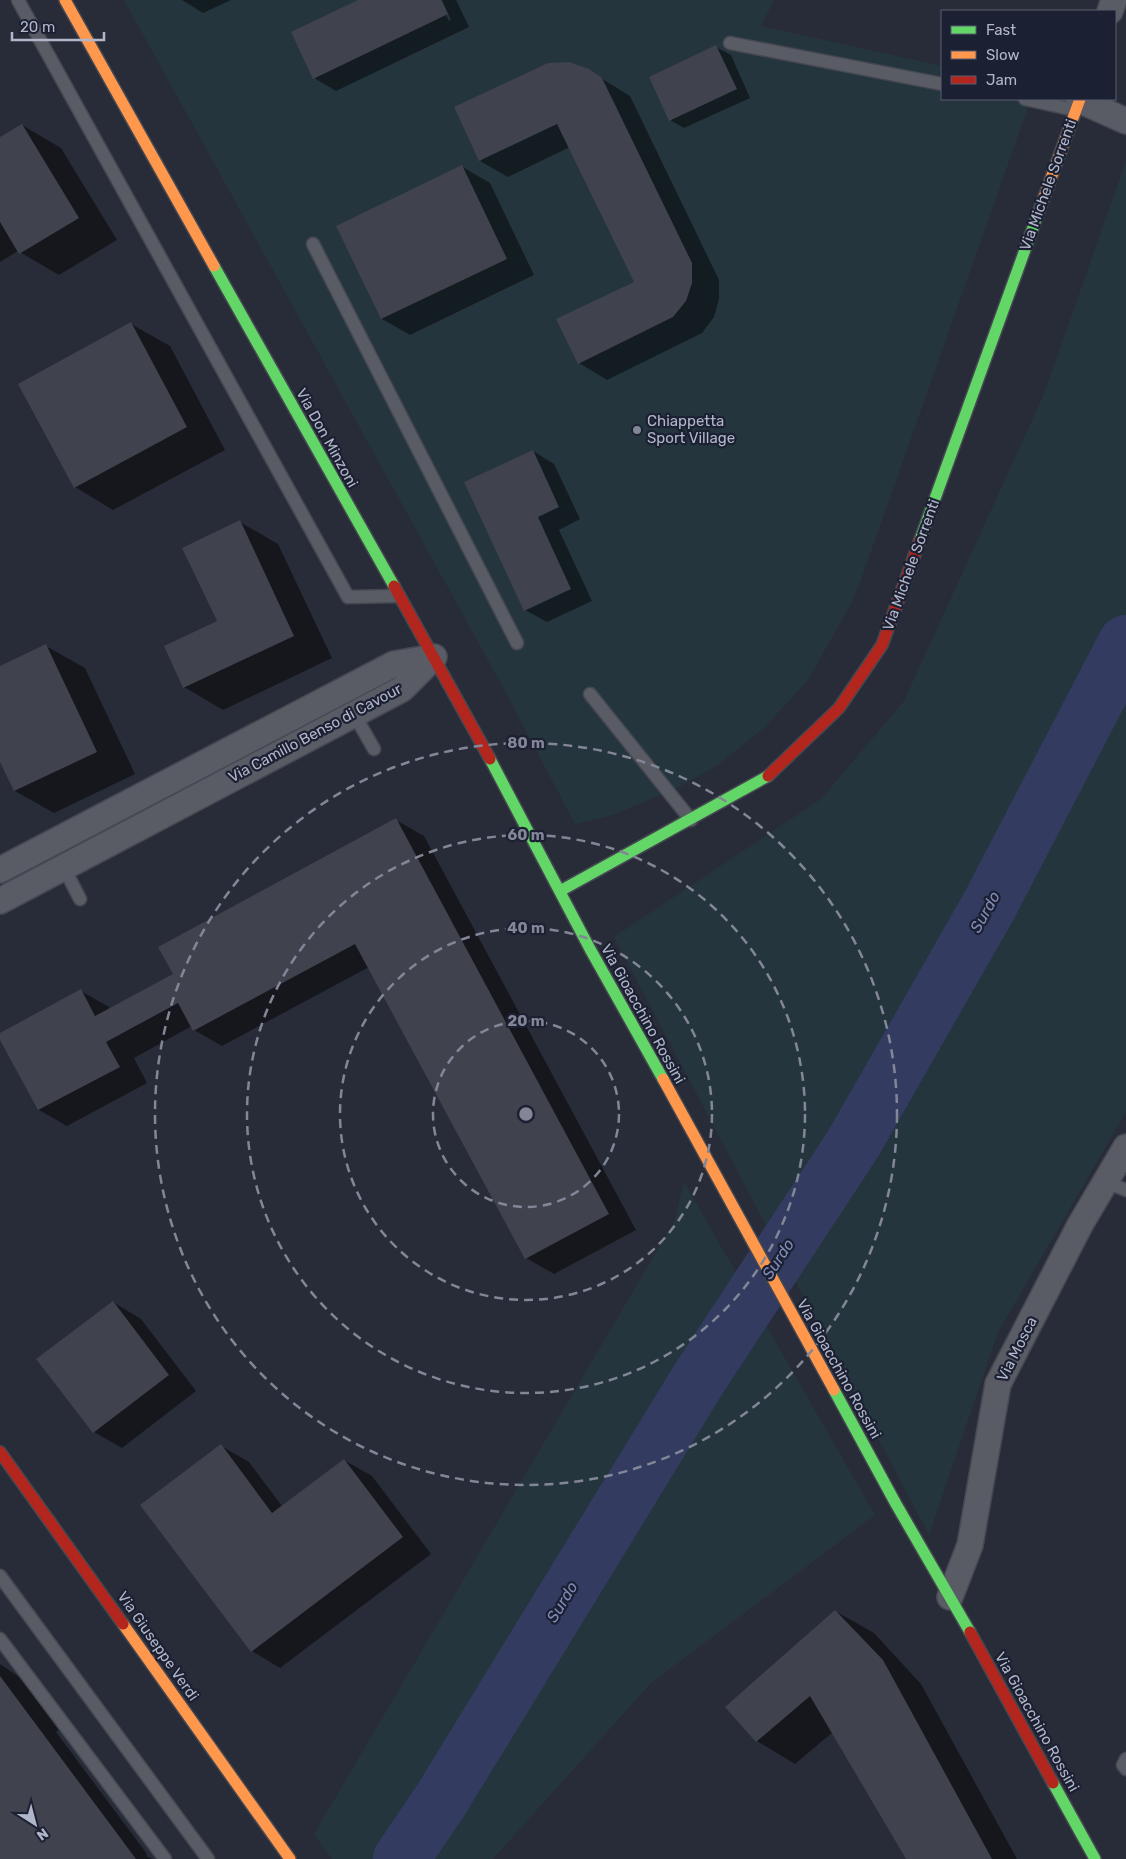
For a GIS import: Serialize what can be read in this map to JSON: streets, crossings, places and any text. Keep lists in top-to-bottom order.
{
  "streets": {
    "main road": [
      "Via Michele Sorrenti",
      "Via Don Minzoni",
      "Via Gioacchino Rossini",
      "Via Giuseppe Verdi"
    ],
    "street": ["Via Camillo Benso di Cavour", "Via Mosca"]
  },
  "crossings": [
    ["Via Michele Sorrenti", "Via Don Minzoni"],
    ["Via Michele Sorrenti", "Via Gioacchino Rossini"],
    ["Via Don Minzoni", "Via Camillo Benso di Cavour"],
    ["Via Don Minzoni", "Via Gioacchino Rossini"],
    ["Via Gioacchino Rossini", "Via Mosca"]
  ],
  "water": ["Surdo"],
  "places": ["Chiappetta Sport Village"],
  "legend": ["Fast", "Slow", "Jam"],
  "scale_bar": "20 m",
  "north": "bottom right",
  "rings": [
    "80 m",
    "60 m",
    "40 m",
    "20 m"
  ]
}
